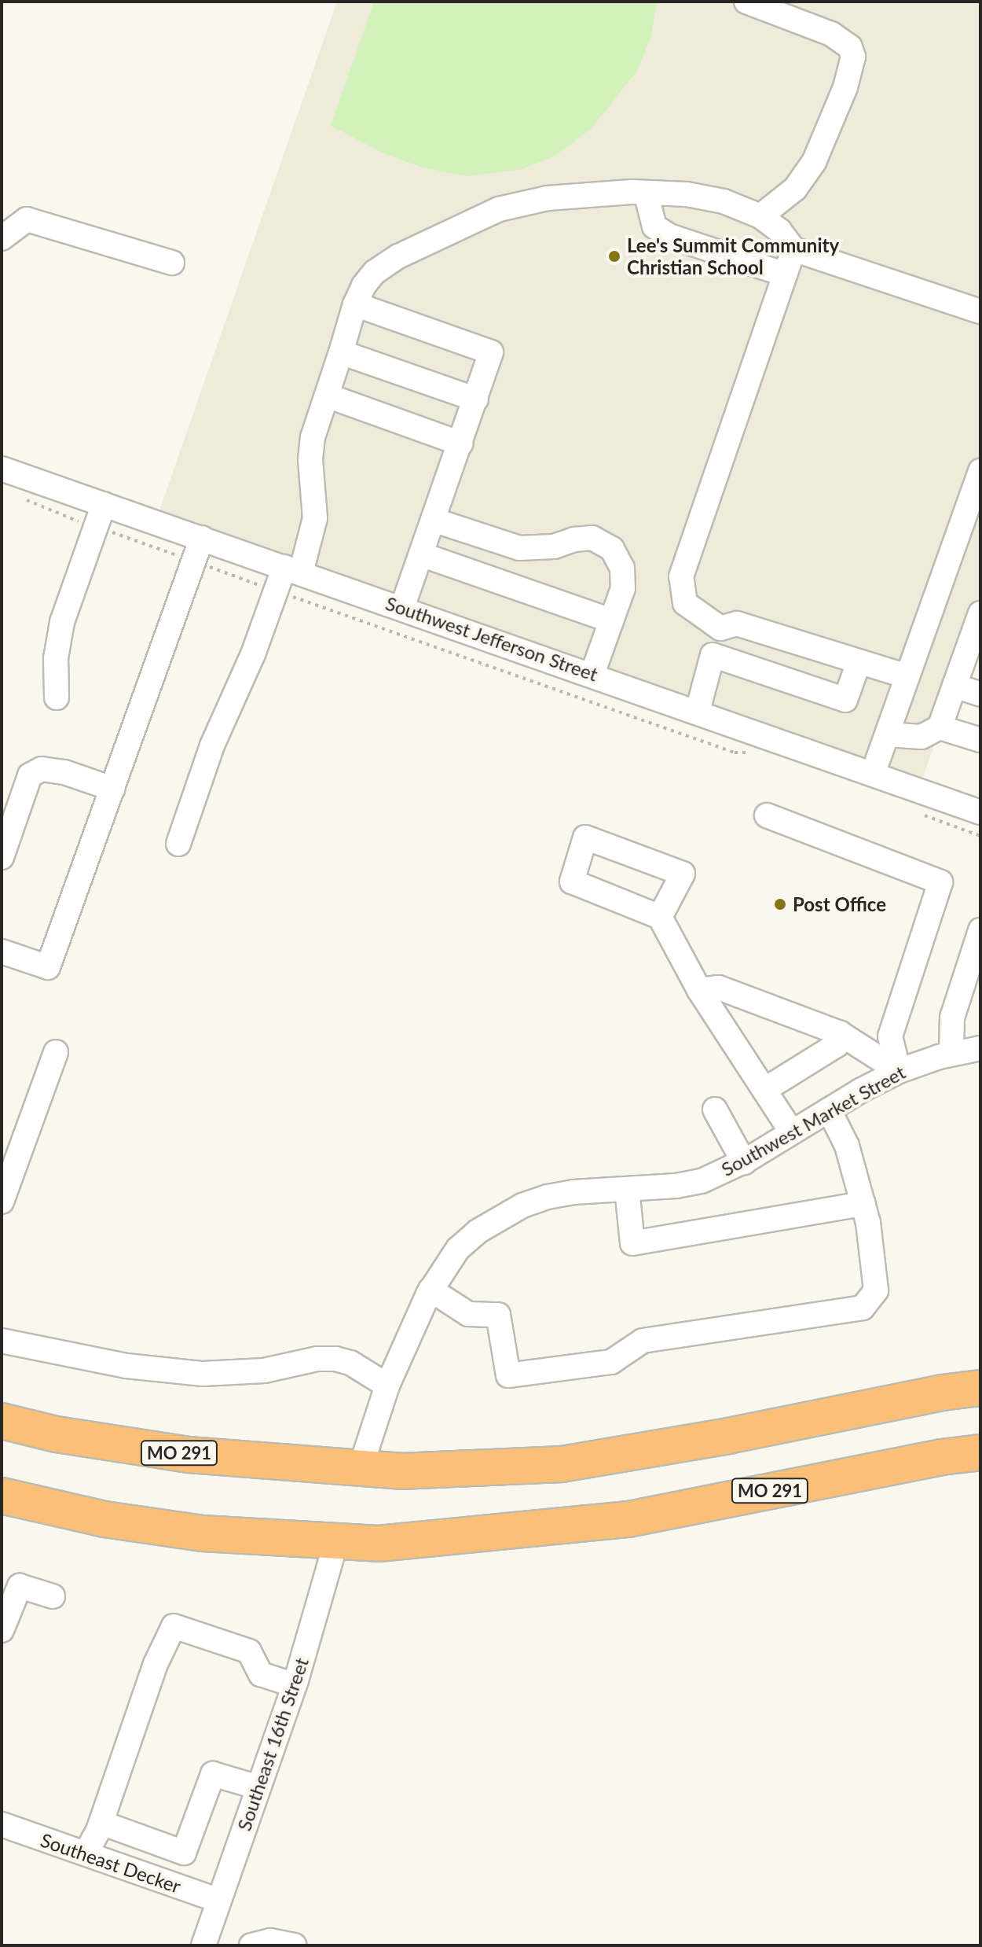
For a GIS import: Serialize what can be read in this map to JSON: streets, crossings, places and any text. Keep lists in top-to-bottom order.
{
  "streets": {
    "highway": ["MO 291"],
    "street": [
      "Southwest Jefferson Street",
      "Southwest Market Street",
      "Southeast 16th Street",
      "Southeast Decker"
    ]
  },
  "crossings": [
    ["MO 291", "Southeast 16th Street"],
    ["Southeast 16th Street", "Southeast Decker"]
  ],
  "places": ["Lee's Summit Community Christian School", "Post Office"]
}
